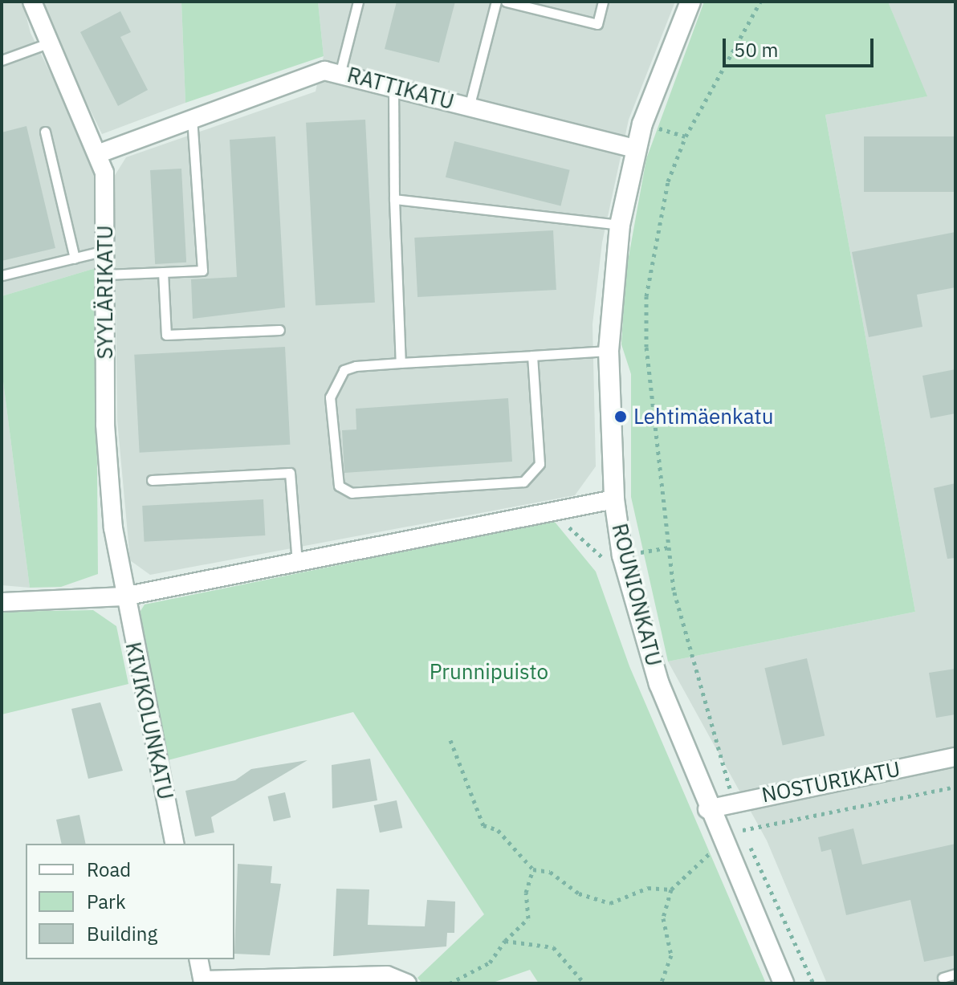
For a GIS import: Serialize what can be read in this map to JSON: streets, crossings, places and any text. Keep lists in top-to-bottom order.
{
  "streets": {
    "main road": ["ROUNIONKATU"],
    "street": [
      "RATTIKATU",
      "SYYLÄRIKATU",
      "KIVIKOLUNKATU",
      "NOSTURIKATU"
    ]
  },
  "crossings": [
    ["RATTIKATU", "SYYLÄRIKATU"],
    ["RATTIKATU", "ROUNIONKATU"],
    ["SYYLÄRIKATU", "KIVIKOLUNKATU"],
    ["ROUNIONKATU", "NOSTURIKATU"]
  ],
  "parks": ["Prunnipuisto"],
  "places": ["Lehtimäenkatu"],
  "legend": ["Road", "Park", "Building"],
  "scale_bar": "50 m"
}
